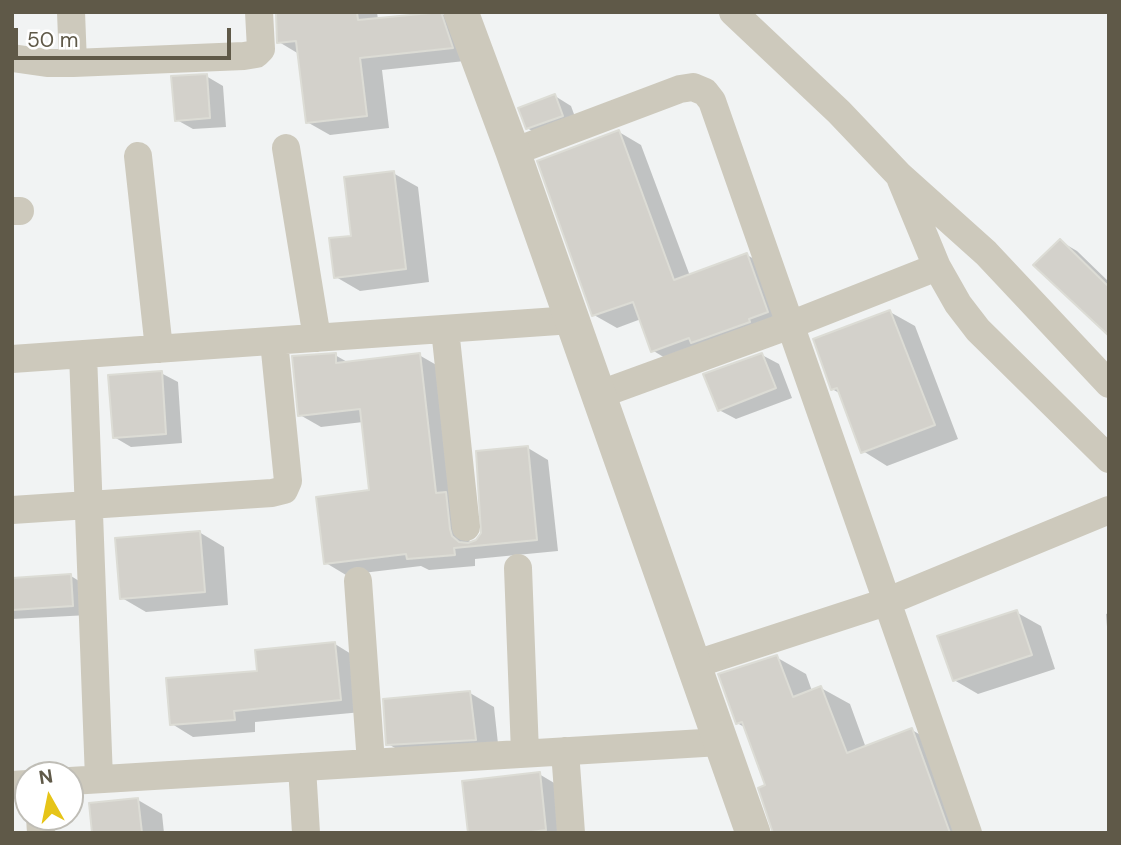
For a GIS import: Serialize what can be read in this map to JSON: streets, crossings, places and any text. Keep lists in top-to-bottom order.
{
  "scale_bar": "50 m",
  "north": "top"
}
